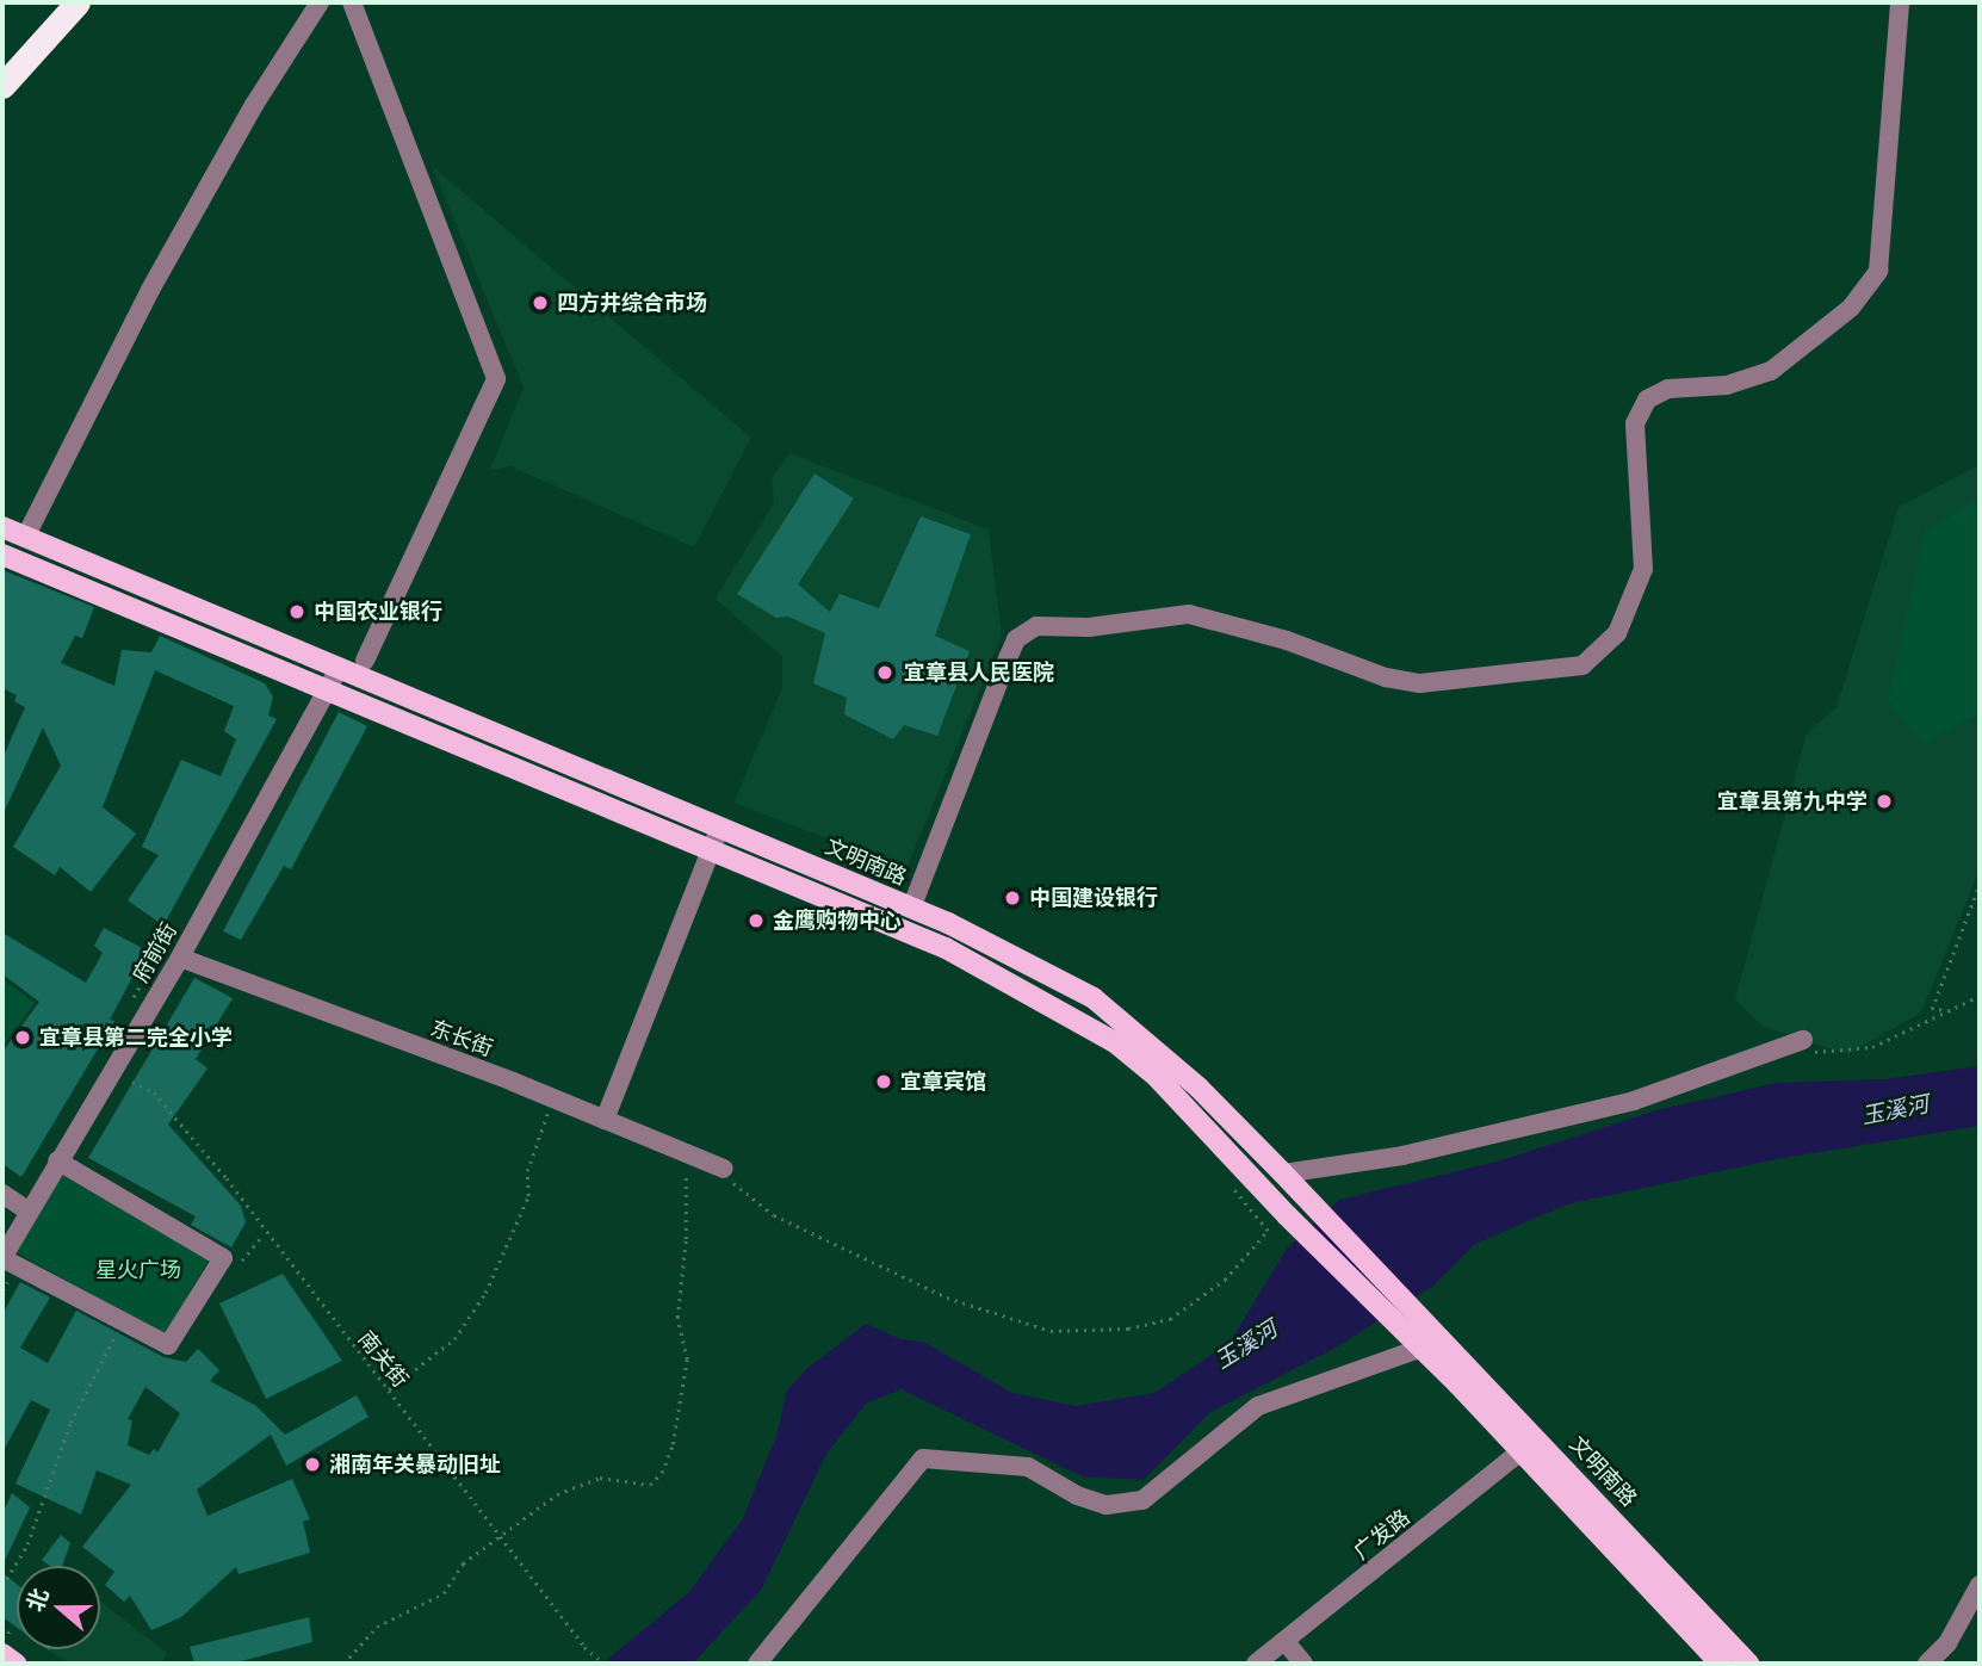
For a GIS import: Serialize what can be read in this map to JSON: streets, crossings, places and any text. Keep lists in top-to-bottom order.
{
  "streets": {
    "main road": ["文明南路"],
    "street": ["府前街", "东长街", "广发路"],
    "path": ["南关街"]
  },
  "crossings": [
    ["文明南路", "府前街"],
    ["文明南路", "广发路"],
    ["府前街", "东长街"]
  ],
  "water": ["玉溪河"],
  "parks": ["星火广场"],
  "places": [
    "四方井综合市场",
    "中国农业银行",
    "宜章县人民医院",
    "宜章县第九中学",
    "中国建设银行",
    "金鹰购物中心",
    "宜章县第二完全小学",
    "宜章宾馆",
    "湘南年关暴动旧址"
  ],
  "north": "left"
}
